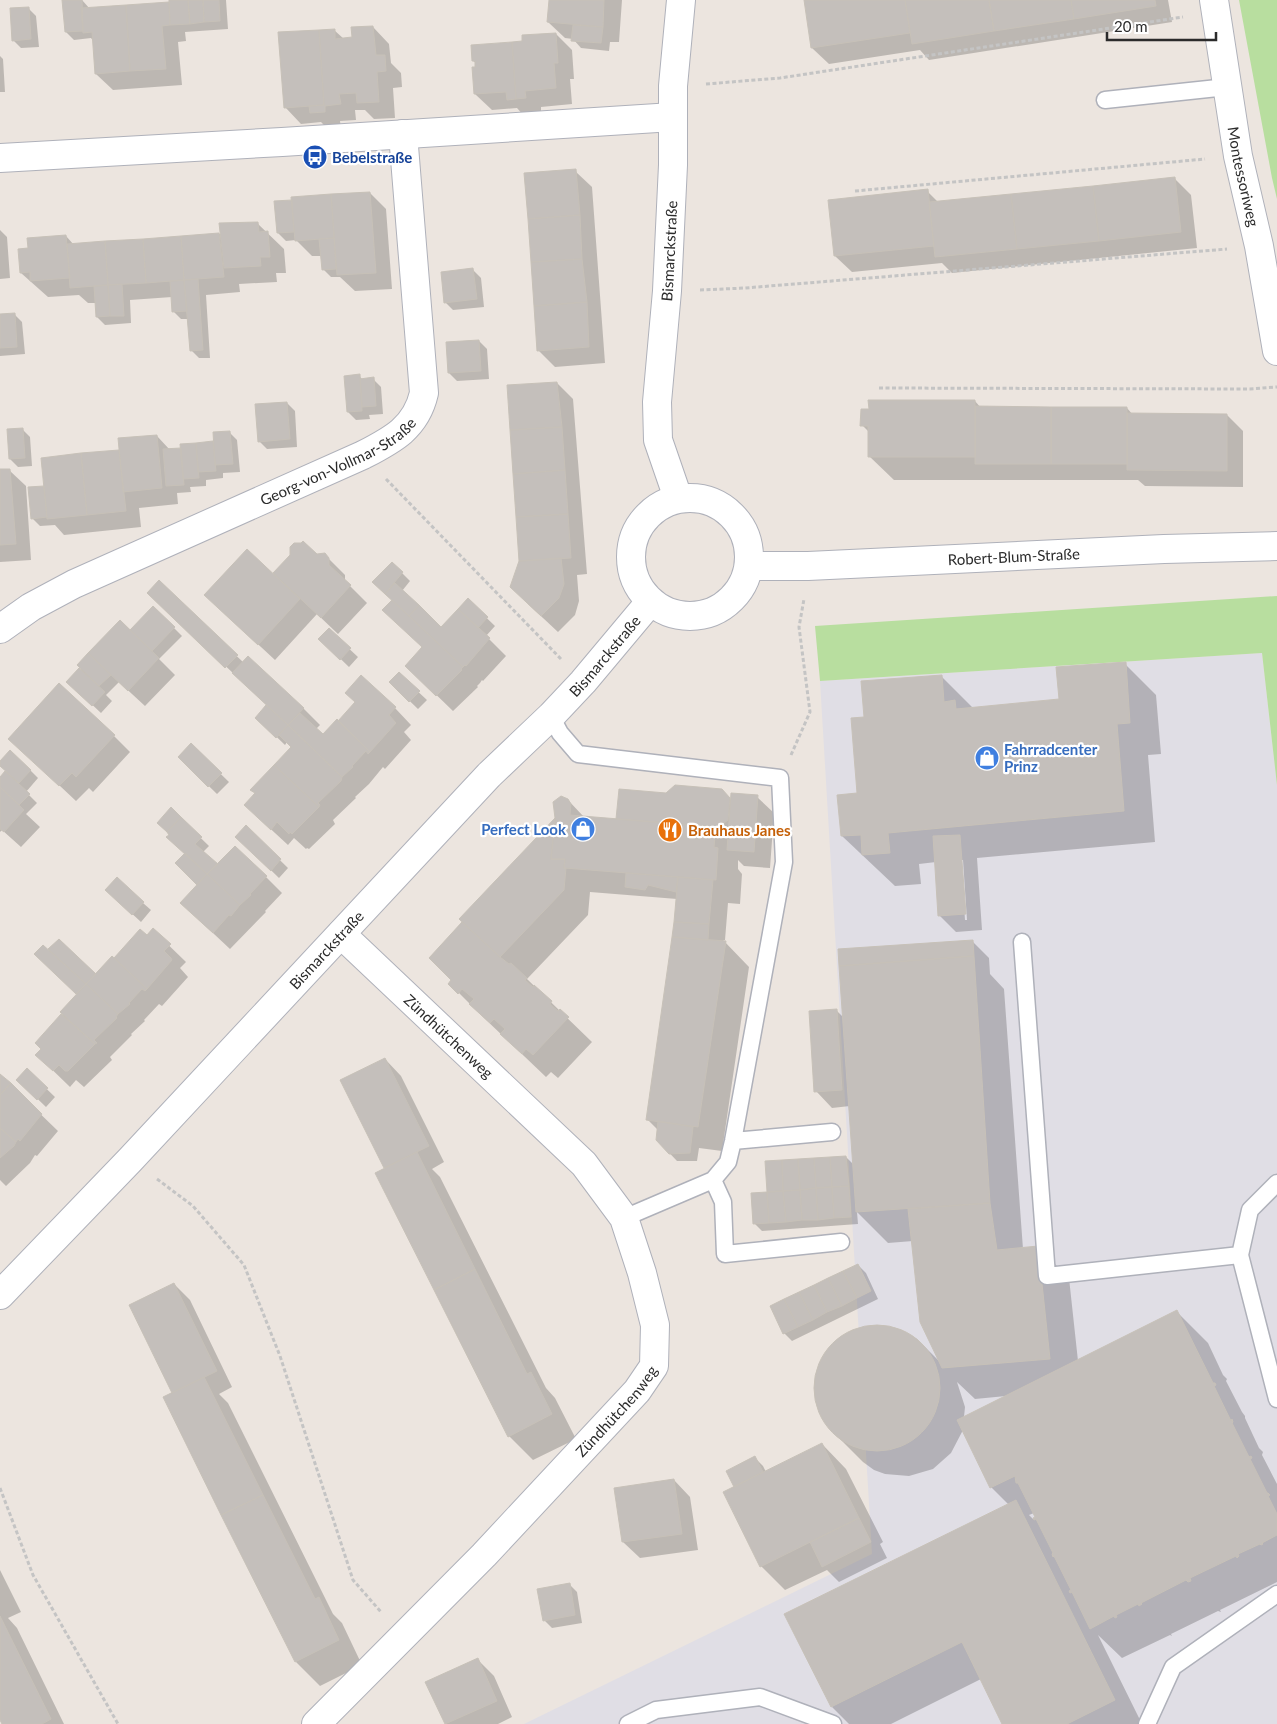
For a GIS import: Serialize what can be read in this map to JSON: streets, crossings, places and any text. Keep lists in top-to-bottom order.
{
  "streets": {
    "street": [
      "Montessoriweg",
      "Bismarckstraße",
      "Georg-von-Vollmar-Straße",
      "Robert-Blum-Straße",
      "Zündhütchenweg"
    ]
  },
  "crossings": [
    ["Bismarckstraße", "Robert-Blum-Straße"],
    ["Bismarckstraße", "Zündhütchenweg"]
  ],
  "places": {
    "bus stop": ["Bebelstraße"],
    "shop": ["Fahrradcenter Prinz", "Perfect Look"],
    "restaurant": ["Brauhaus Janes"]
  },
  "scale_bar": "20 m"
}
